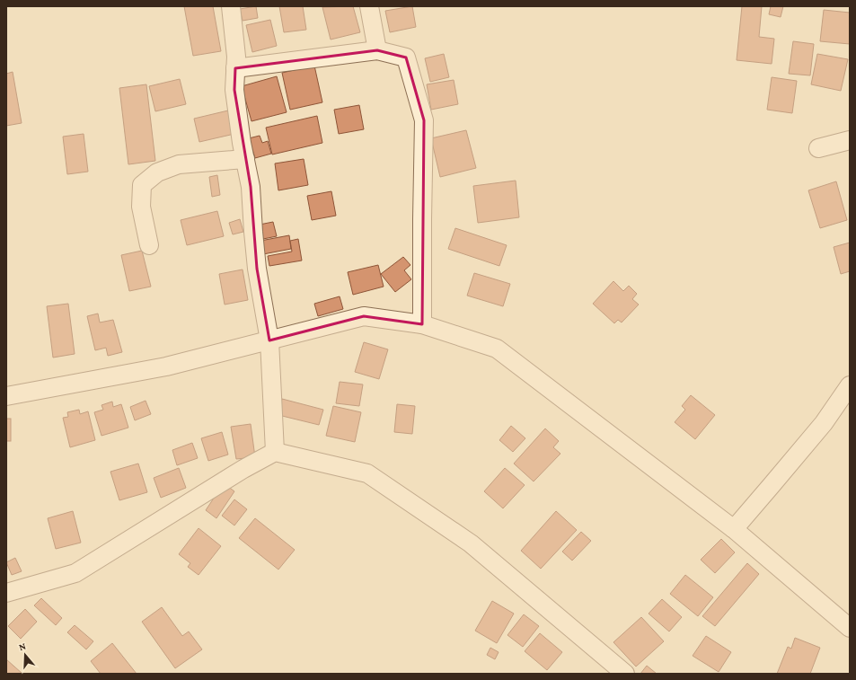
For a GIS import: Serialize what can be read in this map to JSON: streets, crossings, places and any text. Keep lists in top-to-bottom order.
{
  "north": "top"
}
